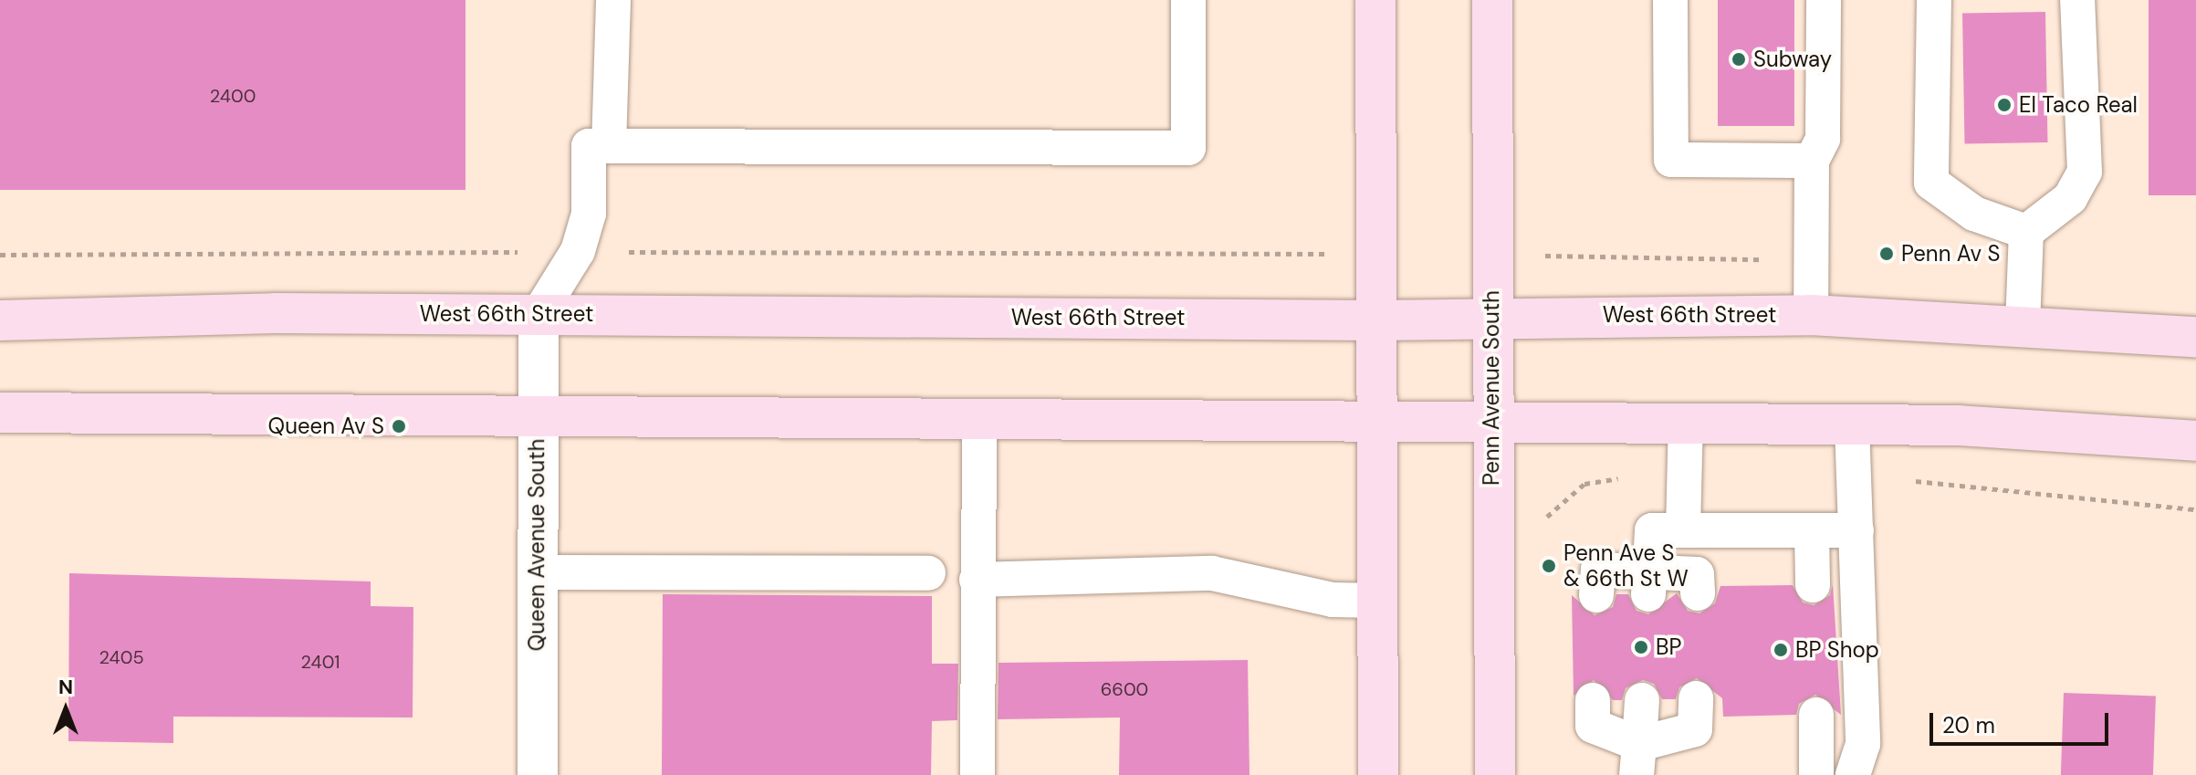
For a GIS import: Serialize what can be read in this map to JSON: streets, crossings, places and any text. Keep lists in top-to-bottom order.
{
  "streets": {
    "main road": ["West 66th Street", "Penn Avenue South"],
    "street": ["Queen Avenue South"]
  },
  "crossings": [
    ["West 66th Street", "Penn Avenue South"],
    ["West 66th Street", "Queen Avenue South"]
  ],
  "places": [
    "Subway",
    "El Taco Real",
    "Penn Av S",
    "Queen Av S",
    "Penn Ave S & 66th St W",
    "BP",
    "BP Shop"
  ],
  "house_numbers": [
    "2400",
    "2405",
    "2401",
    "6600"
  ],
  "scale_bar": "20 m",
  "north": "top"
}
